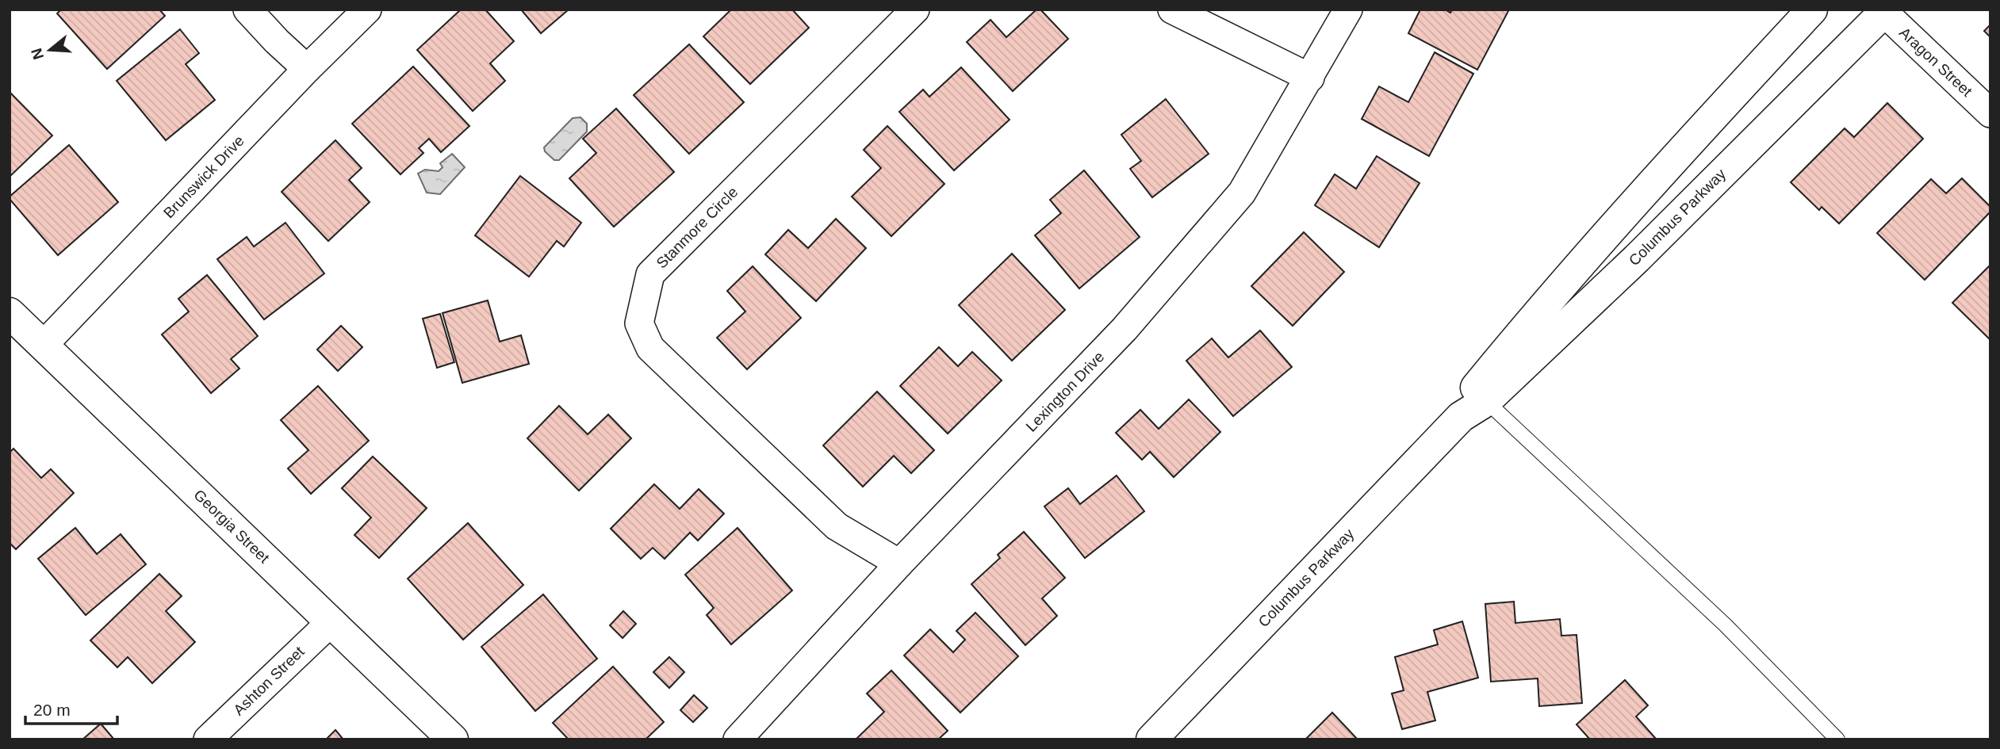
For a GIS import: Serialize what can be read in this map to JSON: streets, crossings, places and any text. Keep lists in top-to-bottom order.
{
  "streets": {
    "main road": ["Columbus Parkway", "Georgia Street"],
    "street": [
      "Aragon Street",
      "Brunswick Drive",
      "Stanmore Circle",
      "Lexington Drive",
      "Ashton Street"
    ]
  },
  "crossings": [
    ["Aragon Street", "Columbus Parkway"],
    ["Brunswick Drive", "Georgia Street"],
    ["Stanmore Circle", "Lexington Drive"],
    ["Georgia Street", "Ashton Street"]
  ],
  "scale_bar": "20 m",
  "north": "left"
}
